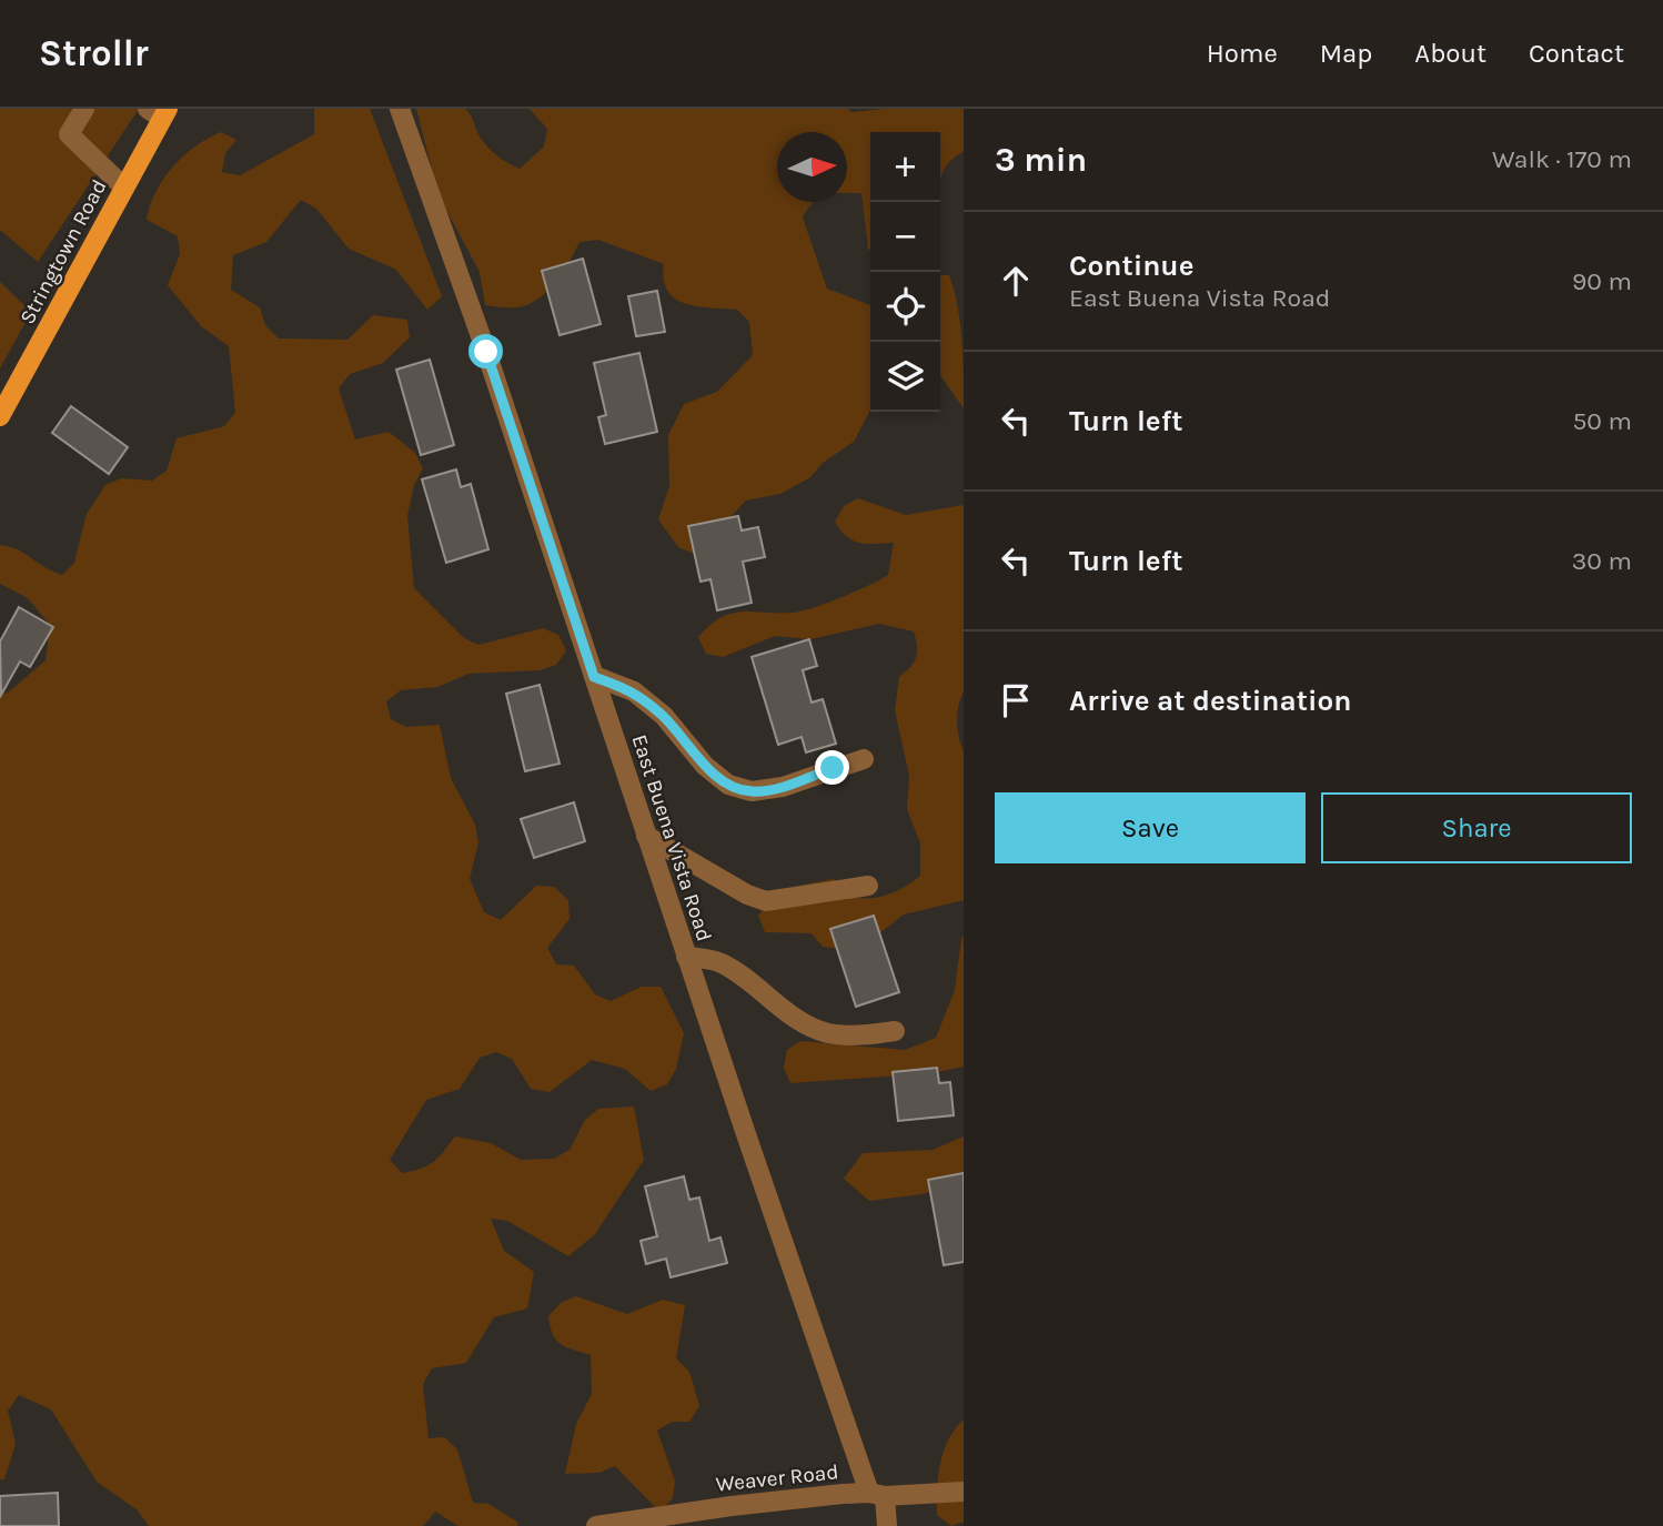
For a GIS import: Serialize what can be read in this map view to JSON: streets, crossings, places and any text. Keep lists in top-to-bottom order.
{
  "streets": {
    "main road": ["Stringtown Road"],
    "street": ["East Buena Vista Road", "Weaver Road"]
  },
  "crossings": [
    ["East Buena Vista Road", "Weaver Road"]
  ],
  "north": "right",
  "page": {
    "header": "Strollr",
    "nav": [
      "Home",
      "Map",
      "About",
      "Contact"
    ],
    "heading": ["3 min", "Walk · 170 m"],
    "map_buttons": ["+", "−"],
    "list": [
      ["Continue", "East Buena Vista Road", "90 m"],
      ["Turn left", "50 m"],
      ["Turn left", "30 m"],
      "Arrive at destination"
    ],
    "buttons": ["Save", "Share"]
  }
}
